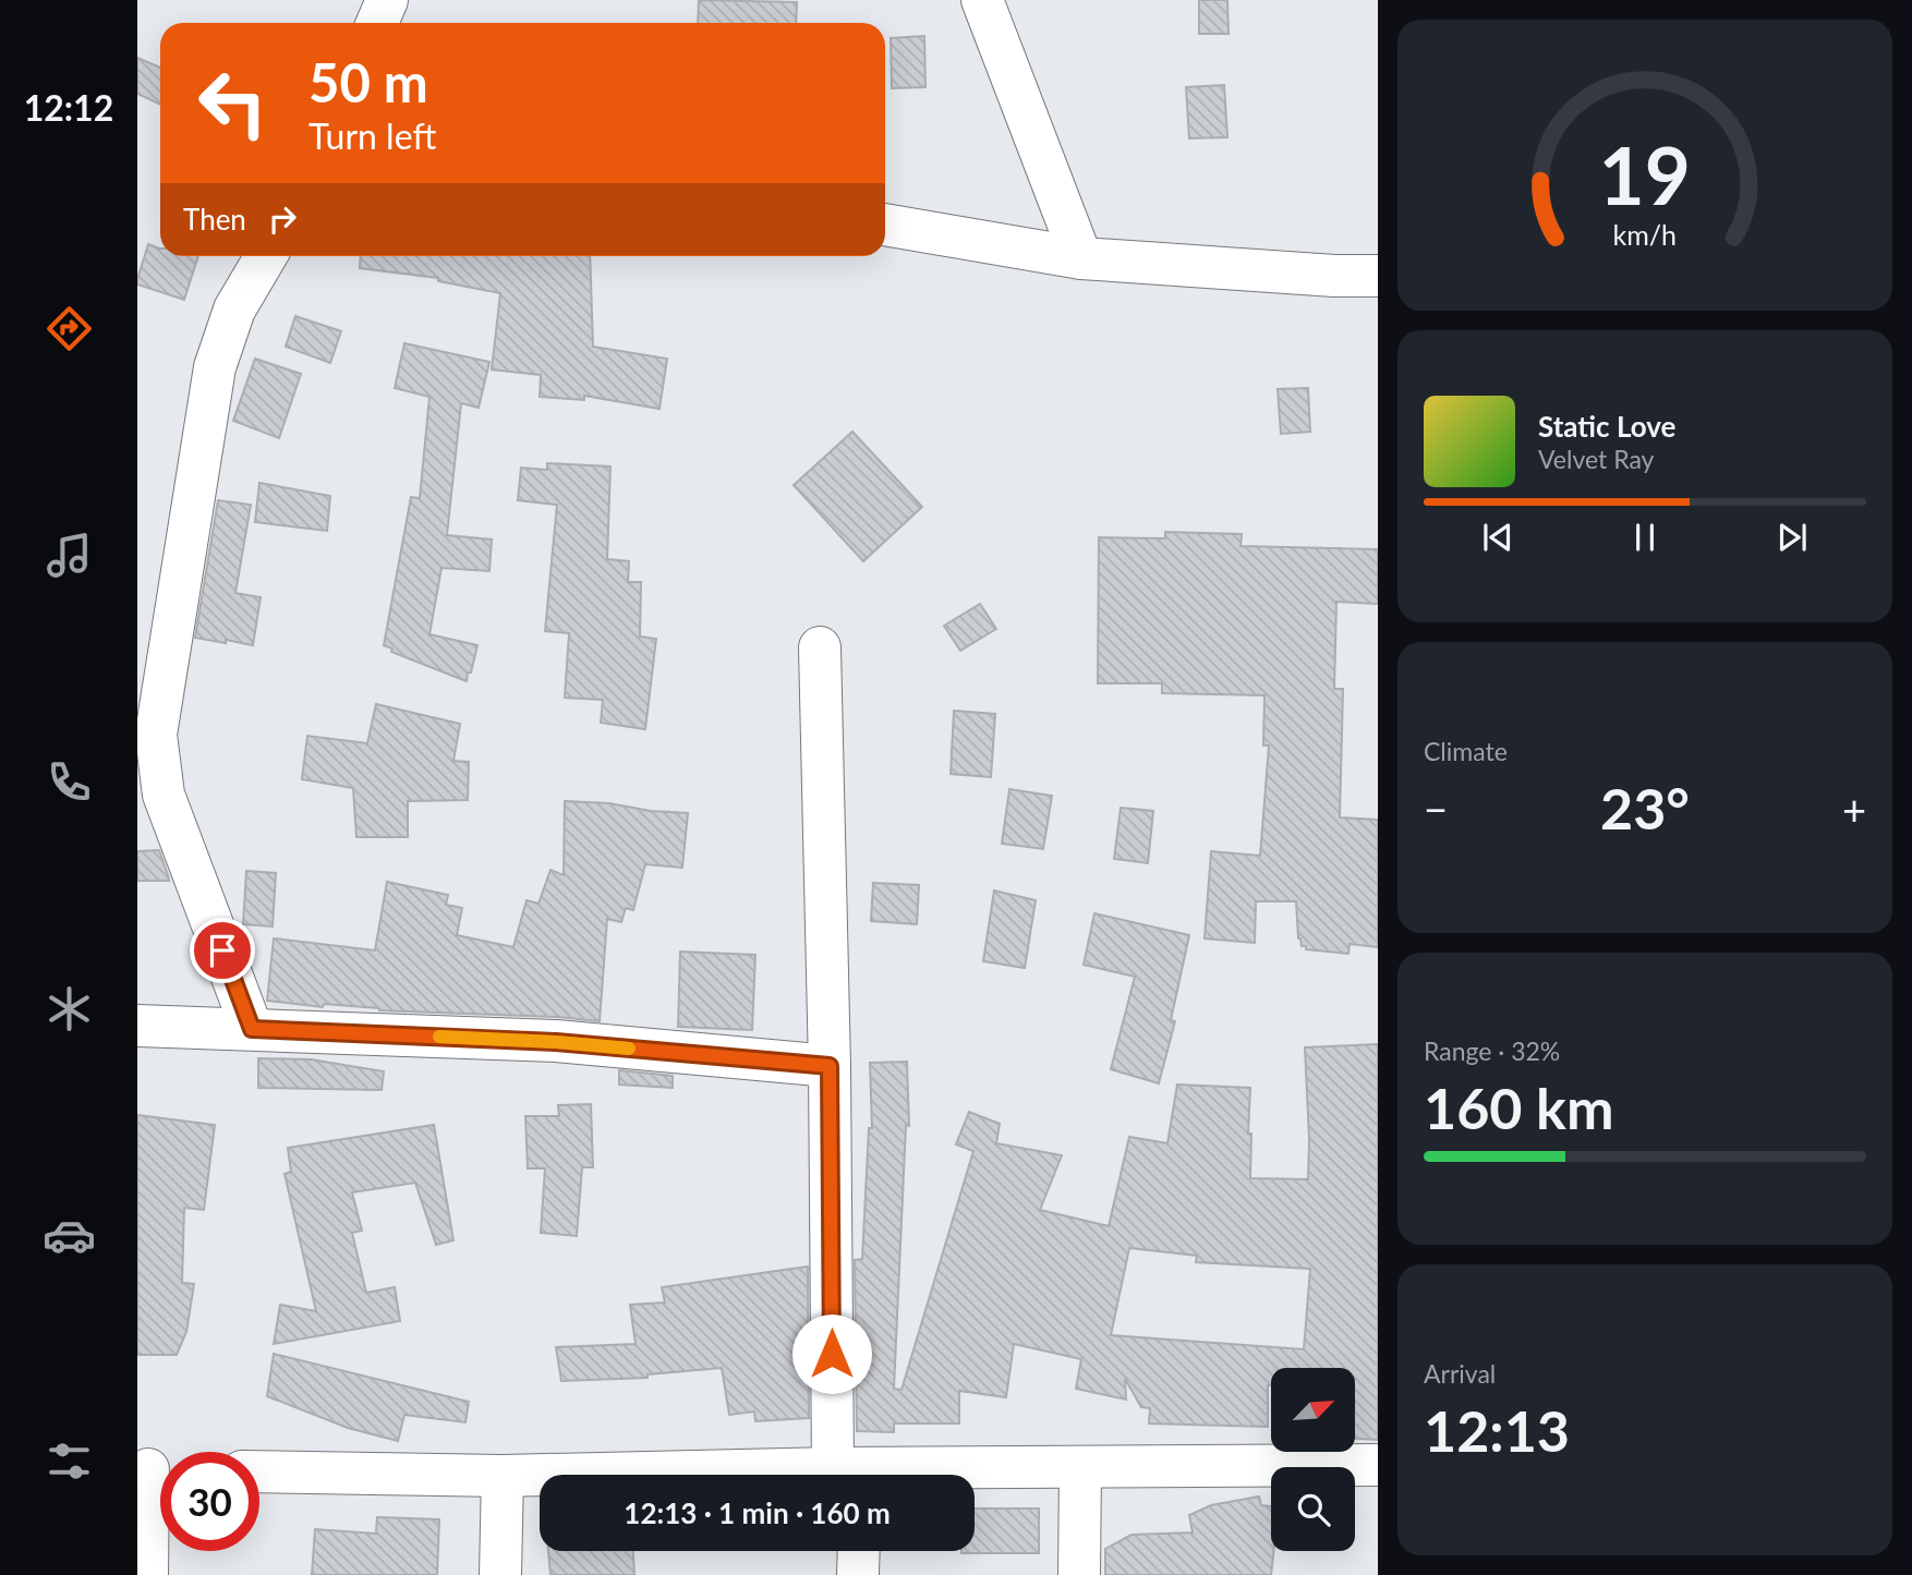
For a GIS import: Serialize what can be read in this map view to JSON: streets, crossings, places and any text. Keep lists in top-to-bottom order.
{
  "north": "top right",
  "page": {
    "tabs": "12:12",
    "turn": ["50 m", "Turn left"],
    "then": "Then",
    "song": ["Static Love", "Velvet Ray"],
    "tile": [
      "Climate",
      ["Range · 32%", "160 km"],
      ["Arrival", "12:13"]
    ],
    "heat": ["−", "23°", "+"],
    "limit": "30",
    "trip": "12:13 · 1 min · 160 m",
    "gauge": ["19", "km/h"]
  }
}
